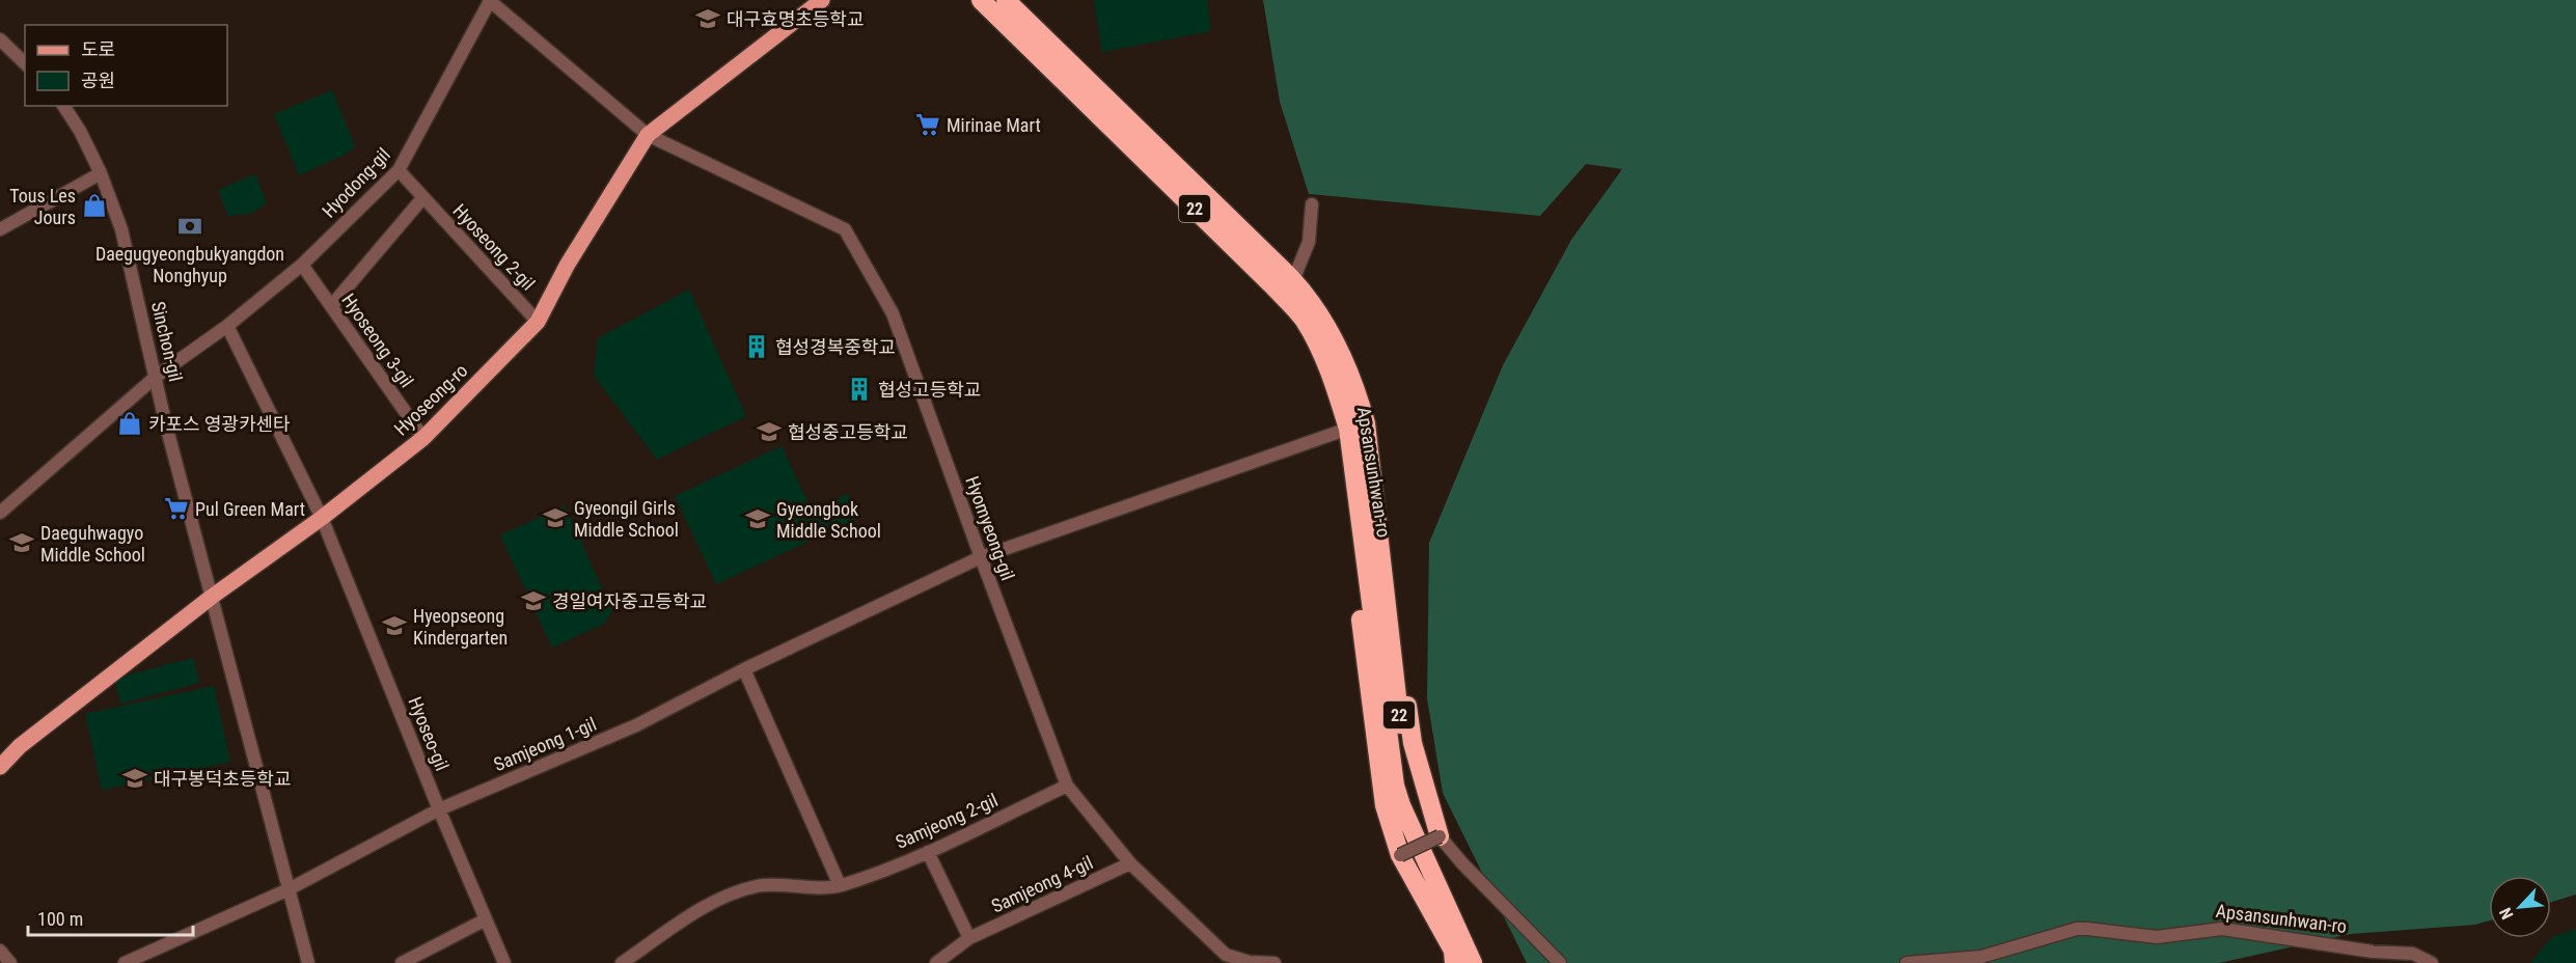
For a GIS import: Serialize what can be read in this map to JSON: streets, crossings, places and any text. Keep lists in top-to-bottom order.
{
  "streets": {
    "highway": ["22", "Apsansunhwan-ro"],
    "main road": ["Hyoseong-ro"],
    "street": [
      "Hyodong-gil",
      "Hyoseong 2-gil",
      "Hyoseong 3-gil",
      "Sinchon-gil",
      "Hyomyeong-gil",
      "Hyoseo-gil",
      "Samjeong 1-gil",
      "Samjeong 2-gil",
      "Samjeong 4-gil"
    ]
  },
  "crossings": [
    ["Hyodong-gil", "Hyoseong 2-gil"],
    ["Hyodong-gil", "Hyoseong 3-gil"],
    ["Hyodong-gil", "Sinchon-gil"],
    ["Hyodong-gil", "Hyomyeong-gil"],
    ["Hyoseong 2-gil", "Hyoseong-ro"],
    ["Hyoseong 3-gil", "Hyoseong-ro"],
    ["Sinchon-gil", "Hyoseong-ro"],
    ["Sinchon-gil", "Samjeong 1-gil"],
    ["Hyoseong-ro", "Hyomyeong-gil"],
    ["Hyoseong-ro", "Hyoseo-gil"],
    ["Apsansunhwan-ro", "Samjeong 1-gil"],
    ["Hyomyeong-gil", "Samjeong 1-gil"],
    ["Hyomyeong-gil", "Samjeong 2-gil"],
    ["Hyomyeong-gil", "Samjeong 4-gil"],
    ["Hyoseo-gil", "Samjeong 1-gil"]
  ],
  "places": {
    "school or university": [
      "대구효명초등학교",
      "협성중고등학교",
      "Gyeongil Girls Middle School",
      "Gyeongbok Middle School",
      "Daeguhwagyo Middle School",
      "경일여자중고등학교",
      "Hyeopseong Kindergarten",
      "대구봉덕초등학교"
    ],
    "supermarket": ["Mirinae Mart", "Pul Green Mart"],
    "shop": ["Tous Les Jours", "카포스 영광카센타"],
    "bank": ["Daegugyeongbukyangdon Nonghyup"],
    "building": ["협성경복중학교", "협성고등학교"]
  },
  "legend": ["도로", "공원"],
  "scale_bar": "100 m",
  "north": "bottom left"
}
